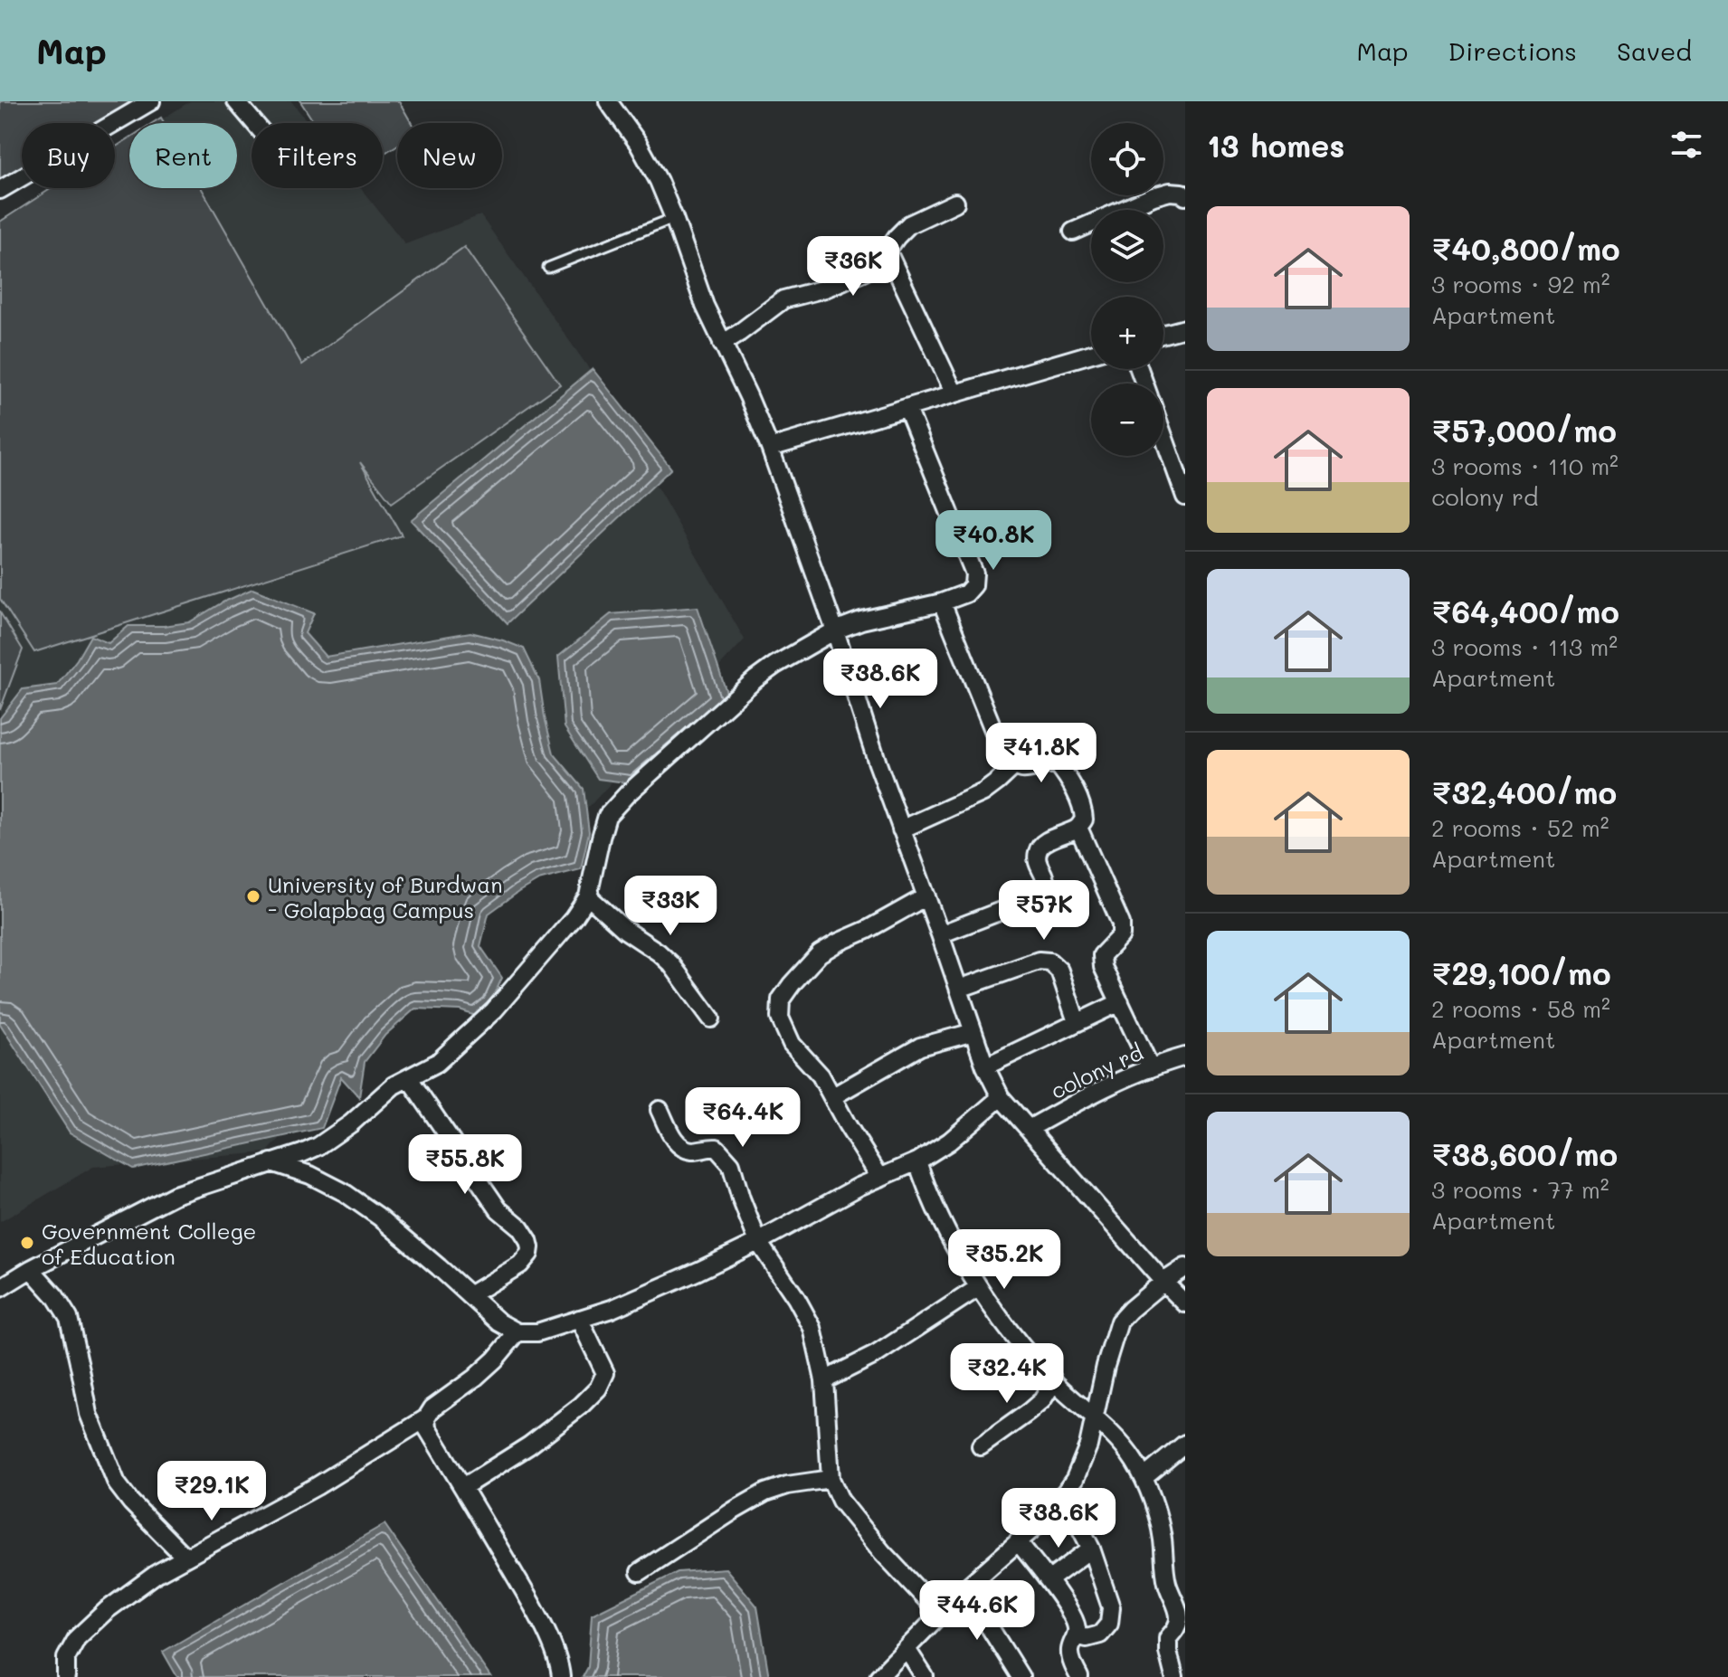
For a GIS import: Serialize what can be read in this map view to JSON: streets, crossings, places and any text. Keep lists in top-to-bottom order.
{
  "streets": {
    "street": ["colony rd"]
  },
  "places": ["University of Burdwan - Golapbag Campus", "Government College of Education"],
  "page": {
    "header": "Map",
    "nav": ["Map", "Directions", "Saved"],
    "heading": "13 homes",
    "map_buttons": ["+", "−"],
    "chip": [
      "Buy",
      "Rent",
      "Filters",
      "New"
    ],
    "list": [
      {
        "name": "₹40,800/mo",
        "note": "3 rooms · 92 m² · Apartment"
      },
      {
        "name": "₹57,000/mo",
        "note": "3 rooms · 110 m² · colony rd"
      },
      {
        "name": "₹64,400/mo",
        "note": "3 rooms · 113 m² · Apartment"
      },
      {
        "name": "₹32,400/mo",
        "note": "2 rooms · 52 m² · Apartment"
      },
      {
        "name": "₹29,100/mo",
        "note": "2 rooms · 58 m² · Apartment"
      },
      {
        "name": "₹38,600/mo",
        "note": "3 rooms · 77 m² · Apartment"
      }
    ],
    "price": [
      "₹36K",
      "₹40.8K",
      "₹38.6K",
      "₹41.8K",
      "₹33K",
      "₹57K",
      "₹64.4K",
      "₹55.8K",
      "₹35.2K",
      "₹32.4K",
      "₹29.1K",
      "₹38.6K",
      "₹44.6K"
    ]
  }
}
